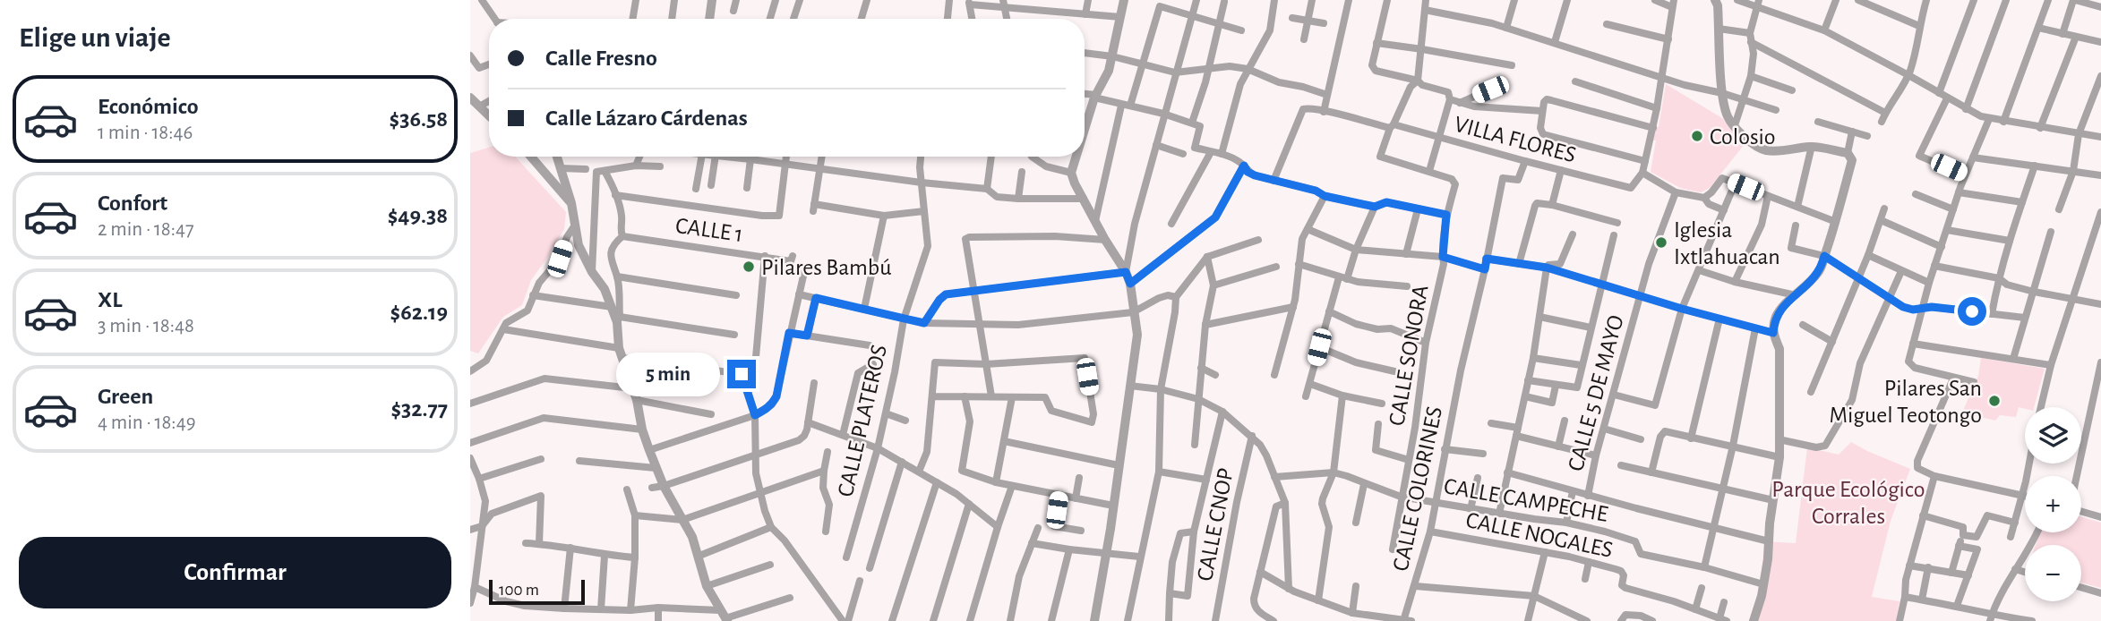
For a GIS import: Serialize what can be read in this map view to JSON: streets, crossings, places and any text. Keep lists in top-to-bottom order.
{
  "streets": {
    "street": [
      "VILLA FLORES",
      "CALLE 1",
      "CALLE SONORA",
      "CALLE 5 DE MAYO",
      "CALLE PLATEROS",
      "CALLE COLORINES",
      "CALLE CAMPECHE",
      "CALLE CNOP",
      "CALLE NOGALES"
    ]
  },
  "crossings": [
    ["VILLA FLORES", "CALLE COLORINES"],
    ["CALLE SONORA", "CALLE CAMPECHE"],
    ["CALLE 5 DE MAYO", "CALLE CAMPECHE"],
    ["CALLE COLORINES", "CALLE CAMPECHE"],
    ["CALLE COLORINES", "CALLE NOGALES"],
    ["CALLE CAMPECHE", "CALLE CNOP"]
  ],
  "parks": ["Parque Ecológico Corrales"],
  "places": [
    "Colosio",
    "Iglesia Ixtlahuacan",
    "Pilares Bambú",
    "Pilares San Miguel Teotongo"
  ],
  "scale_bar": "100 m",
  "page": {
    "heading": "Elige un viaje",
    "banner": ["Calle Fresno", "Calle Lázaro Cárdenas"],
    "list": [
      {
        "name": "Económico",
        "note": "1 min · 18:46",
        "value": "$36.58"
      },
      {
        "name": "Confort",
        "note": "2 min · 18:47",
        "value": "$49.38"
      },
      {
        "name": "XL",
        "note": "3 min · 18:48",
        "value": "$62.19"
      },
      {
        "name": "Green",
        "note": "4 min · 18:49",
        "value": "$32.77"
      }
    ],
    "bubble": "5 min",
    "map_buttons": ["+", "−"],
    "buttons": "Confirmar",
    "scale": "100 m"
  }
}
